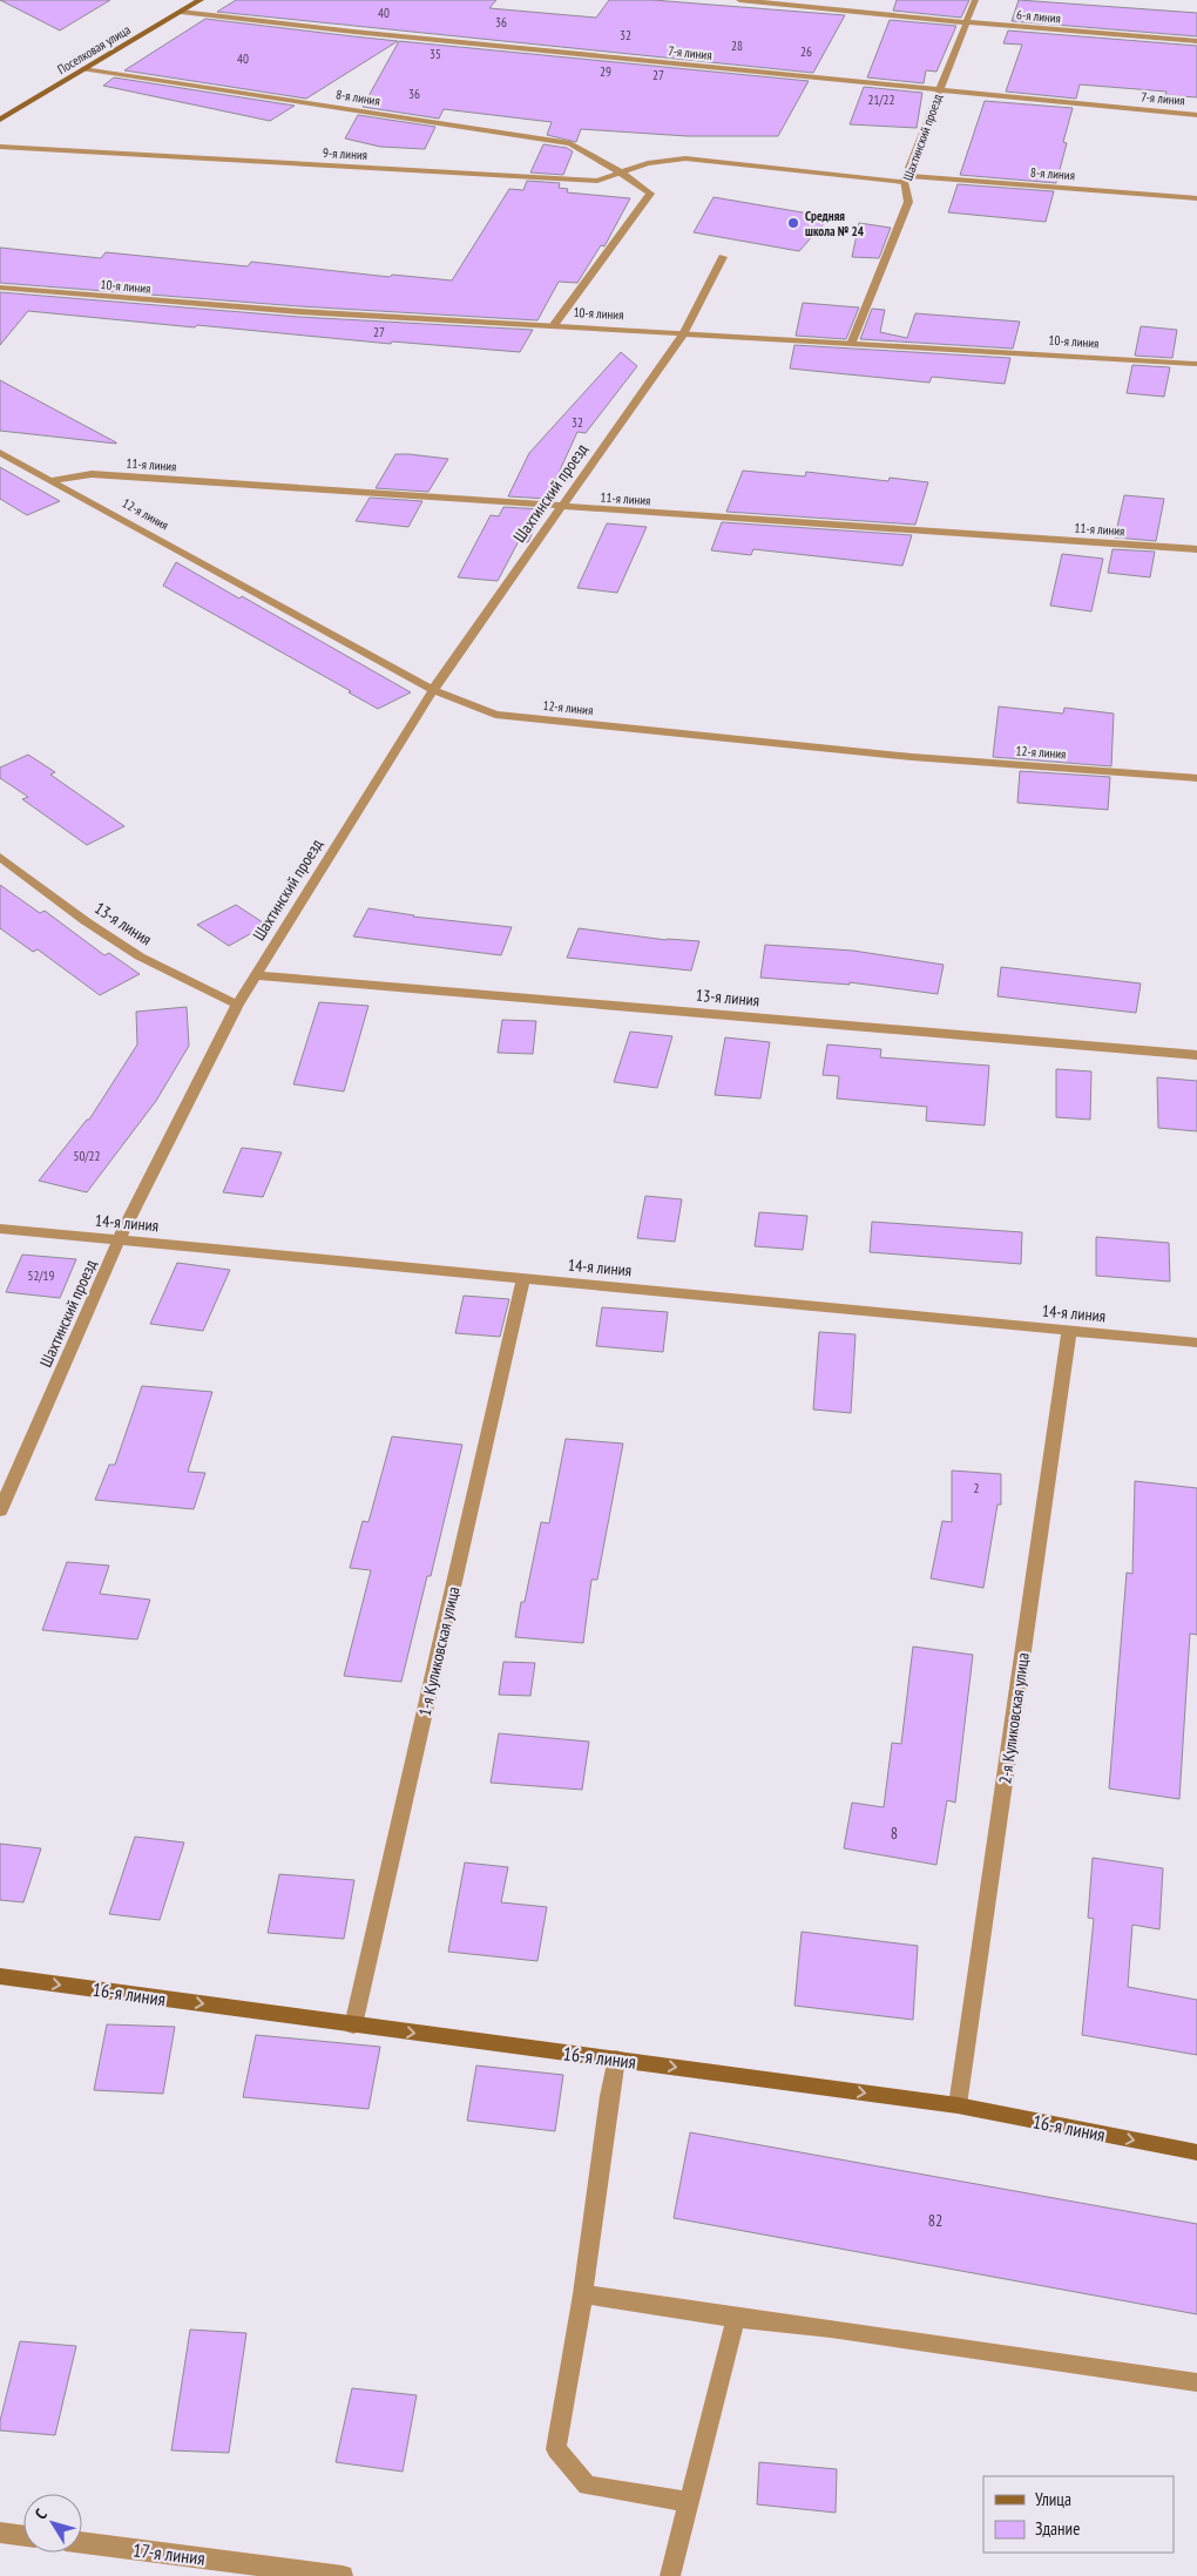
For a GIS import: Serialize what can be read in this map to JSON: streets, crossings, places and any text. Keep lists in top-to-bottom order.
{
  "streets": {
    "street": [
      "6-я линия",
      "Поселковая улица",
      "7-я линия",
      "8-я линия",
      "Шахтинский проезд",
      "9-я линия",
      "10-я линия",
      "11-я линия",
      "12-я линия",
      "13-я линия",
      "14-я линия",
      "1-я Куликовская улица",
      "2-я Куликовская улица",
      "16-я линия",
      "17-я линия"
    ]
  },
  "crossings": [
    ["6-я линия", "Шахтинский проезд"],
    ["Поселковая улица", "7-я линия"],
    ["Поселковая улица", "8-я линия"],
    ["7-я линия", "Шахтинский проезд"],
    ["8-я линия", "Шахтинский проезд"],
    ["8-я линия", "9-я линия"],
    ["8-я линия", "10-я линия"],
    ["Шахтинский проезд", "10-я линия"],
    ["Шахтинский проезд", "11-я линия"],
    ["Шахтинский проезд", "12-я линия"],
    ["Шахтинский проезд", "13-я линия"],
    ["Шахтинский проезд", "14-я линия"],
    ["11-я линия", "12-я линия"],
    ["14-я линия", "1-я Куликовская улица"],
    ["14-я линия", "2-я Куликовская улица"],
    ["1-я Куликовская улица", "16-я линия"],
    ["2-я Куликовская улица", "16-я линия"]
  ],
  "one_way": ["16-я линия"],
  "places": ["Средняя школа № 24"],
  "house_numbers": [
    "40",
    "36",
    "32",
    "28",
    "26",
    "35",
    "40",
    "29",
    "27",
    "36",
    "21/22",
    "27",
    "32",
    "50/22",
    "52/19",
    "2",
    "8",
    "82"
  ],
  "legend": ["Улица", "Здание"],
  "north": "top left"
}
